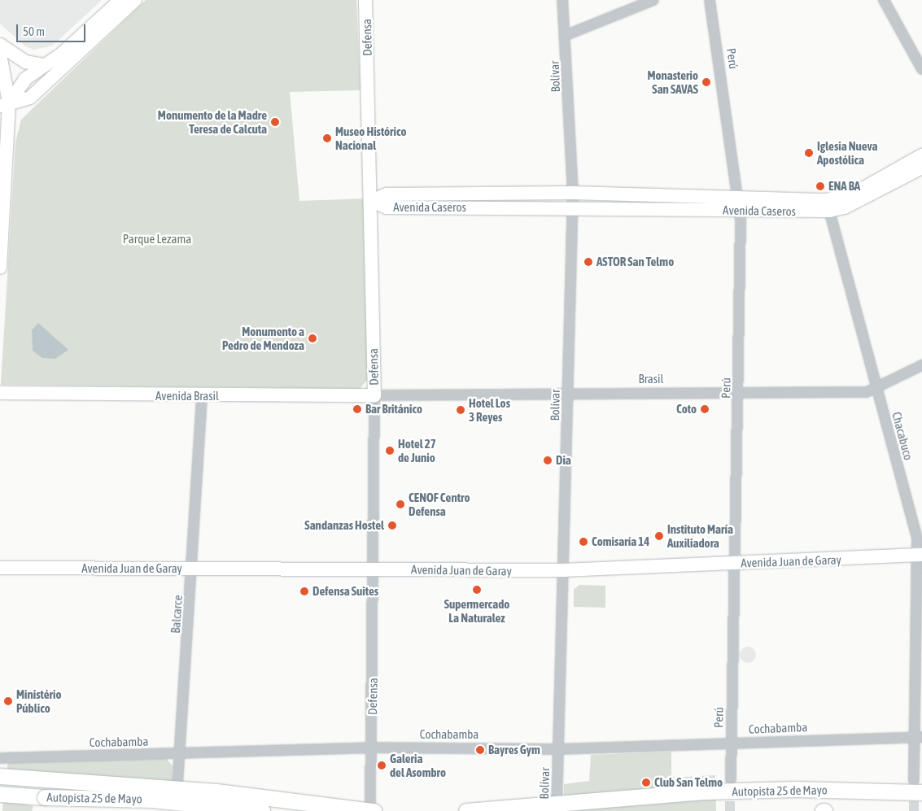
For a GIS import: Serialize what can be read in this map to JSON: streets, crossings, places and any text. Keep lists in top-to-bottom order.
{
  "streets": {
    "highway": ["Autopista 25 de Mayo"],
    "main road": [
      "Defensa",
      "Avenida Caseros",
      "Avenida Brasil",
      "Avenida Juan de Garay"
    ],
    "street": [
      "Perú",
      "Bolívar",
      "Brasil",
      "Chacabuco",
      "Balcarce",
      "Cochabamba"
    ]
  },
  "crossings": [
    ["Defensa", "Avenida Caseros"],
    ["Defensa", "Brasil"],
    ["Defensa", "Avenida Brasil"],
    ["Defensa", "Avenida Juan de Garay"],
    ["Defensa", "Cochabamba"],
    ["Perú", "Avenida Caseros"],
    ["Perú", "Brasil"],
    ["Perú", "Avenida Juan de Garay"],
    ["Perú", "Cochabamba"],
    ["Bolívar", "Avenida Caseros"],
    ["Bolívar", "Brasil"],
    ["Bolívar", "Avenida Juan de Garay"],
    ["Bolívar", "Cochabamba"],
    ["Avenida Caseros", "Chacabuco"],
    ["Brasil", "Avenida Brasil"],
    ["Brasil", "Chacabuco"],
    ["Avenida Brasil", "Balcarce"],
    ["Chacabuco", "Avenida Juan de Garay"],
    ["Chacabuco", "Cochabamba"],
    ["Chacabuco", "Autopista 25 de Mayo"],
    ["Avenida Juan de Garay", "Balcarce"],
    ["Balcarce", "Cochabamba"]
  ],
  "parks": ["Parque Lezama"],
  "places": [
    "Monasterio San SAVAS",
    "Monumento de la Madre Teresa de Calcuta",
    "Museo Histórico Nacional",
    "Iglesia Nueva Apostólica",
    "ENA BA",
    "ASTOR San Telmo",
    "Monumento a Pedro de Mendoza",
    "Bar Británico",
    "Coto",
    "Hotel Los 3 Reyes",
    "Hotel 27 de Junio",
    "Dia",
    "CENOF Centro Defensa",
    "Sandanzas Hostel",
    "Instituto María Auxiliadora",
    "Comisaría 14",
    "Supermercado La Naturalez",
    "Defensa Suites",
    "Ministério Público",
    "Bayres Gym",
    "Galeria del Asombro",
    "Club San Telmo"
  ],
  "scale_bar": "50 m"
}
